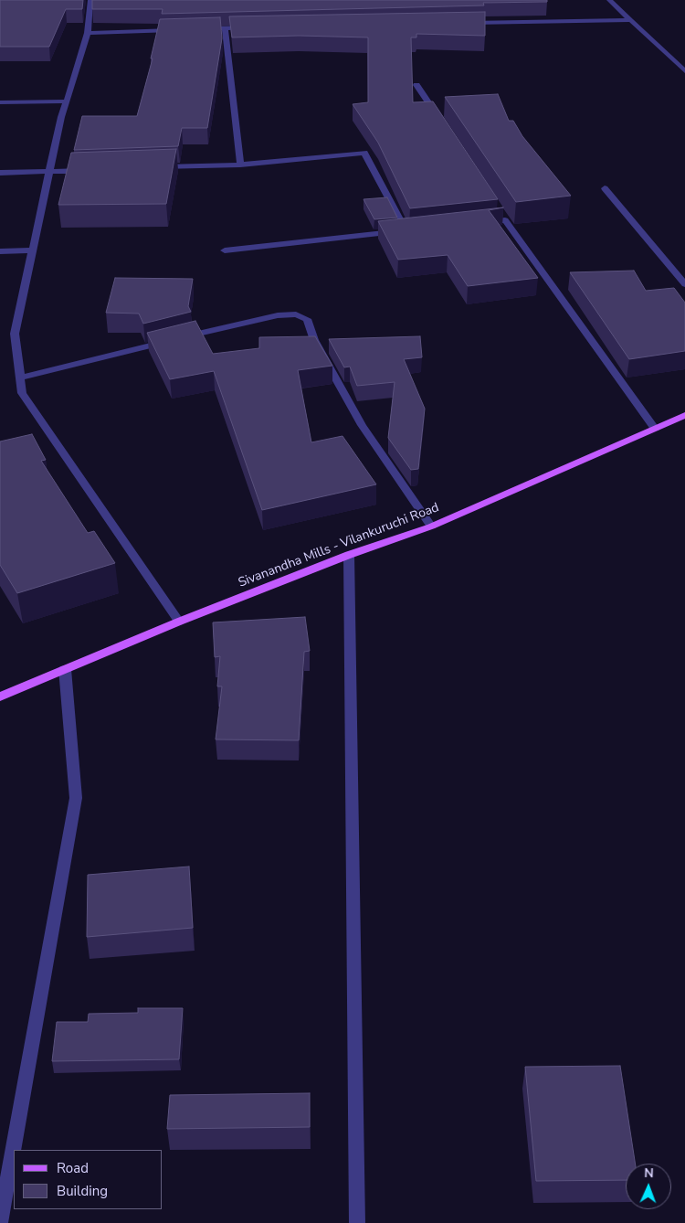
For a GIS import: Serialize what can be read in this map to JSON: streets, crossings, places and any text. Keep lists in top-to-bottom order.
{
  "streets": {
    "main road": ["Sivanandha Mills - Vilankuruchi Road"]
  },
  "legend": ["Road", "Building"],
  "north": "top"
}
